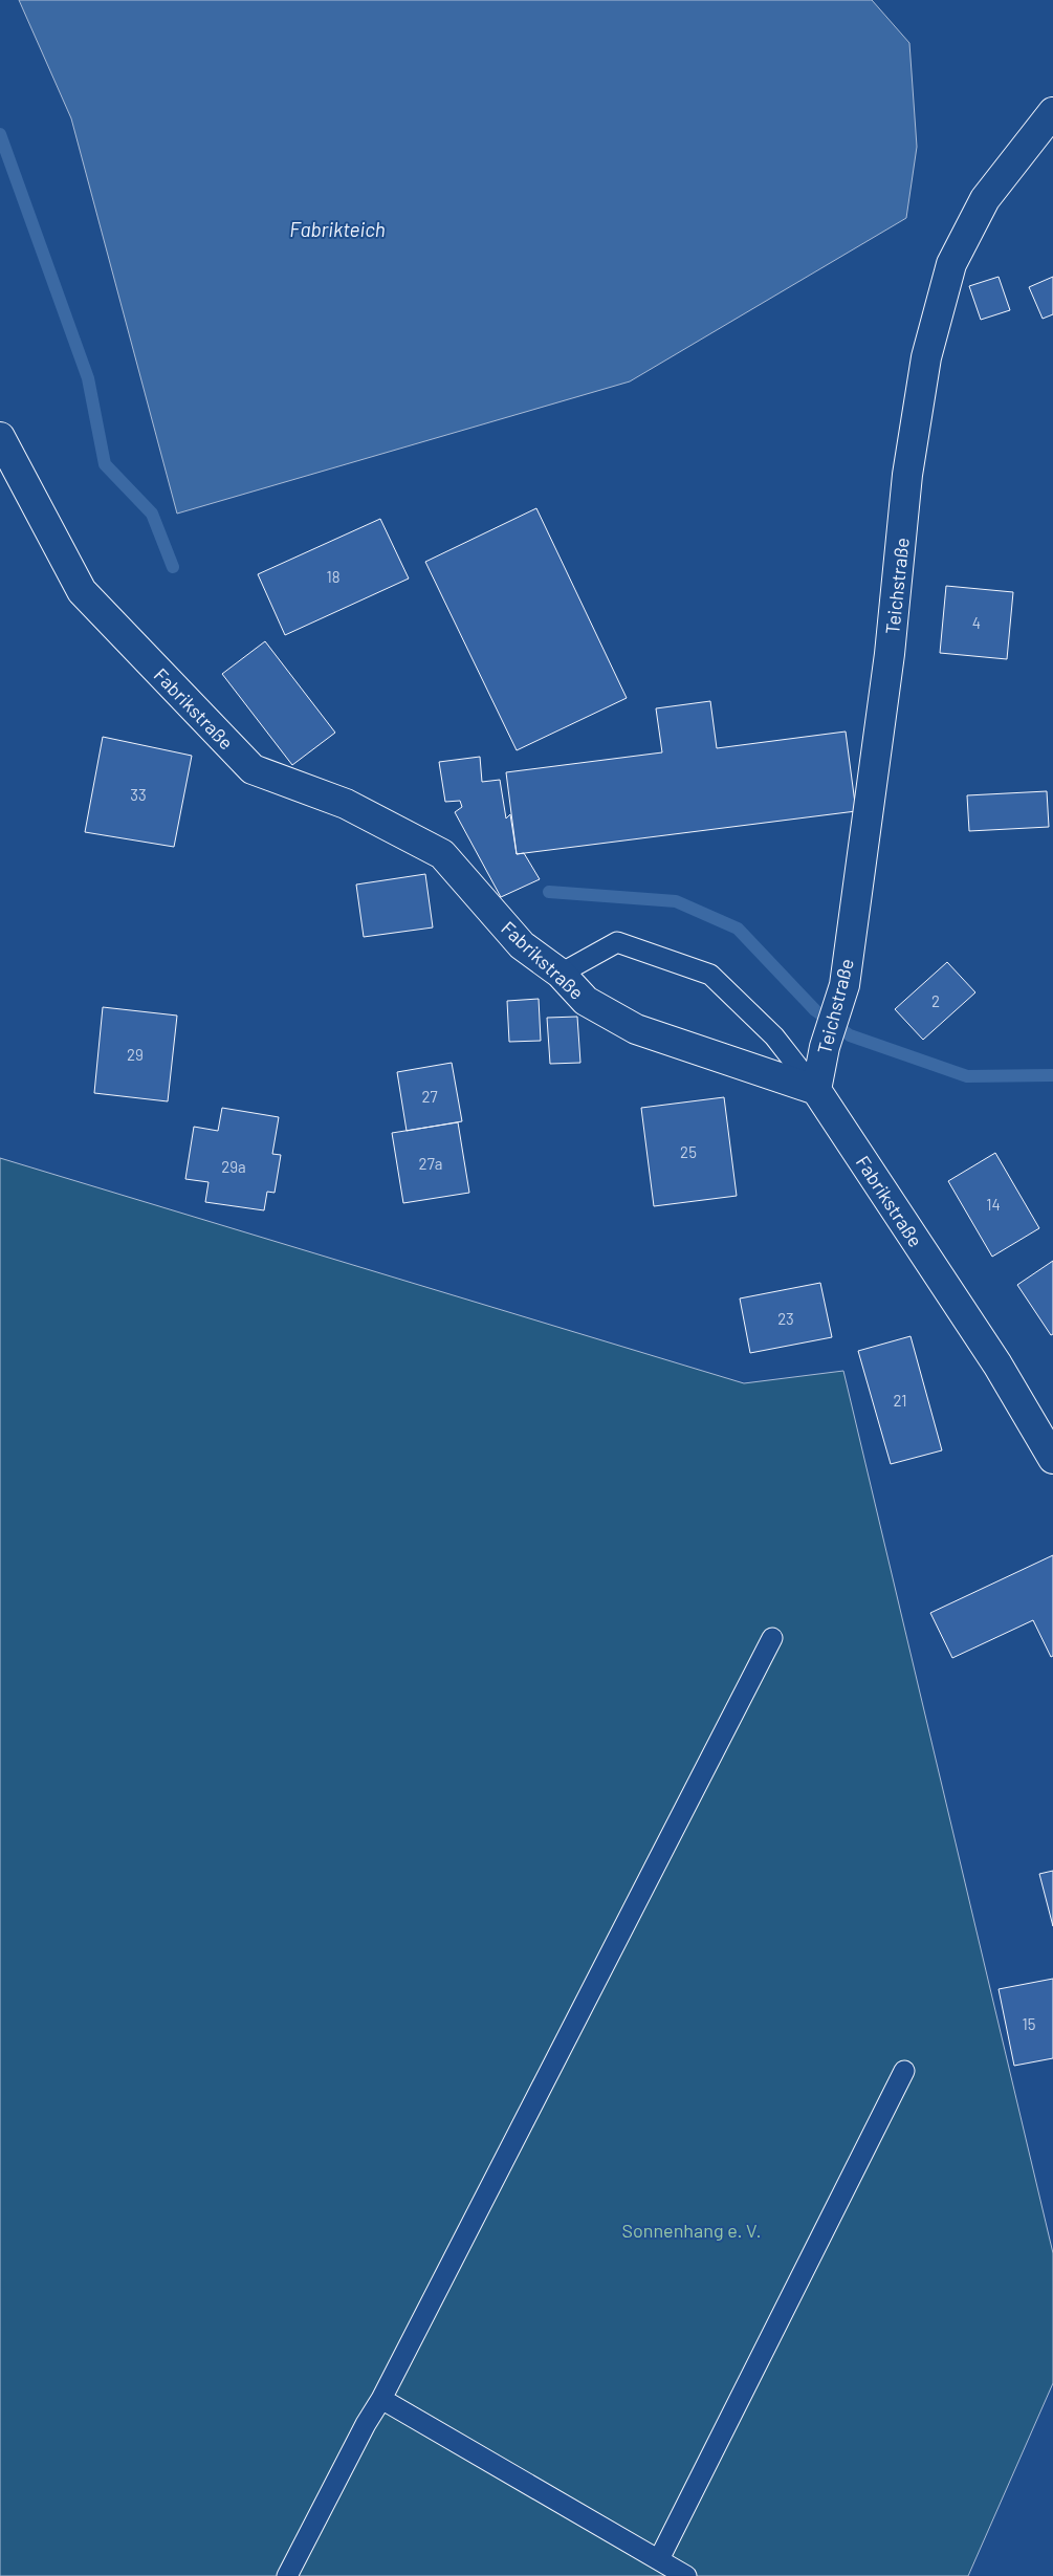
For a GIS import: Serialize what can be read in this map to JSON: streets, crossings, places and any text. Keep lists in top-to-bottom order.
{
  "streets": {
    "street": ["Teichstraße", "Fabrikstraße"]
  },
  "crossings": [
    ["Teichstraße", "Fabrikstraße"]
  ],
  "water": ["Fabrikteich"],
  "parks": ["Sonnenhang e. V."],
  "house_numbers": [
    "18",
    "4",
    "33",
    "2",
    "29",
    "27",
    "25",
    "27a",
    "29a",
    "14",
    "23",
    "21",
    "15"
  ]
}
